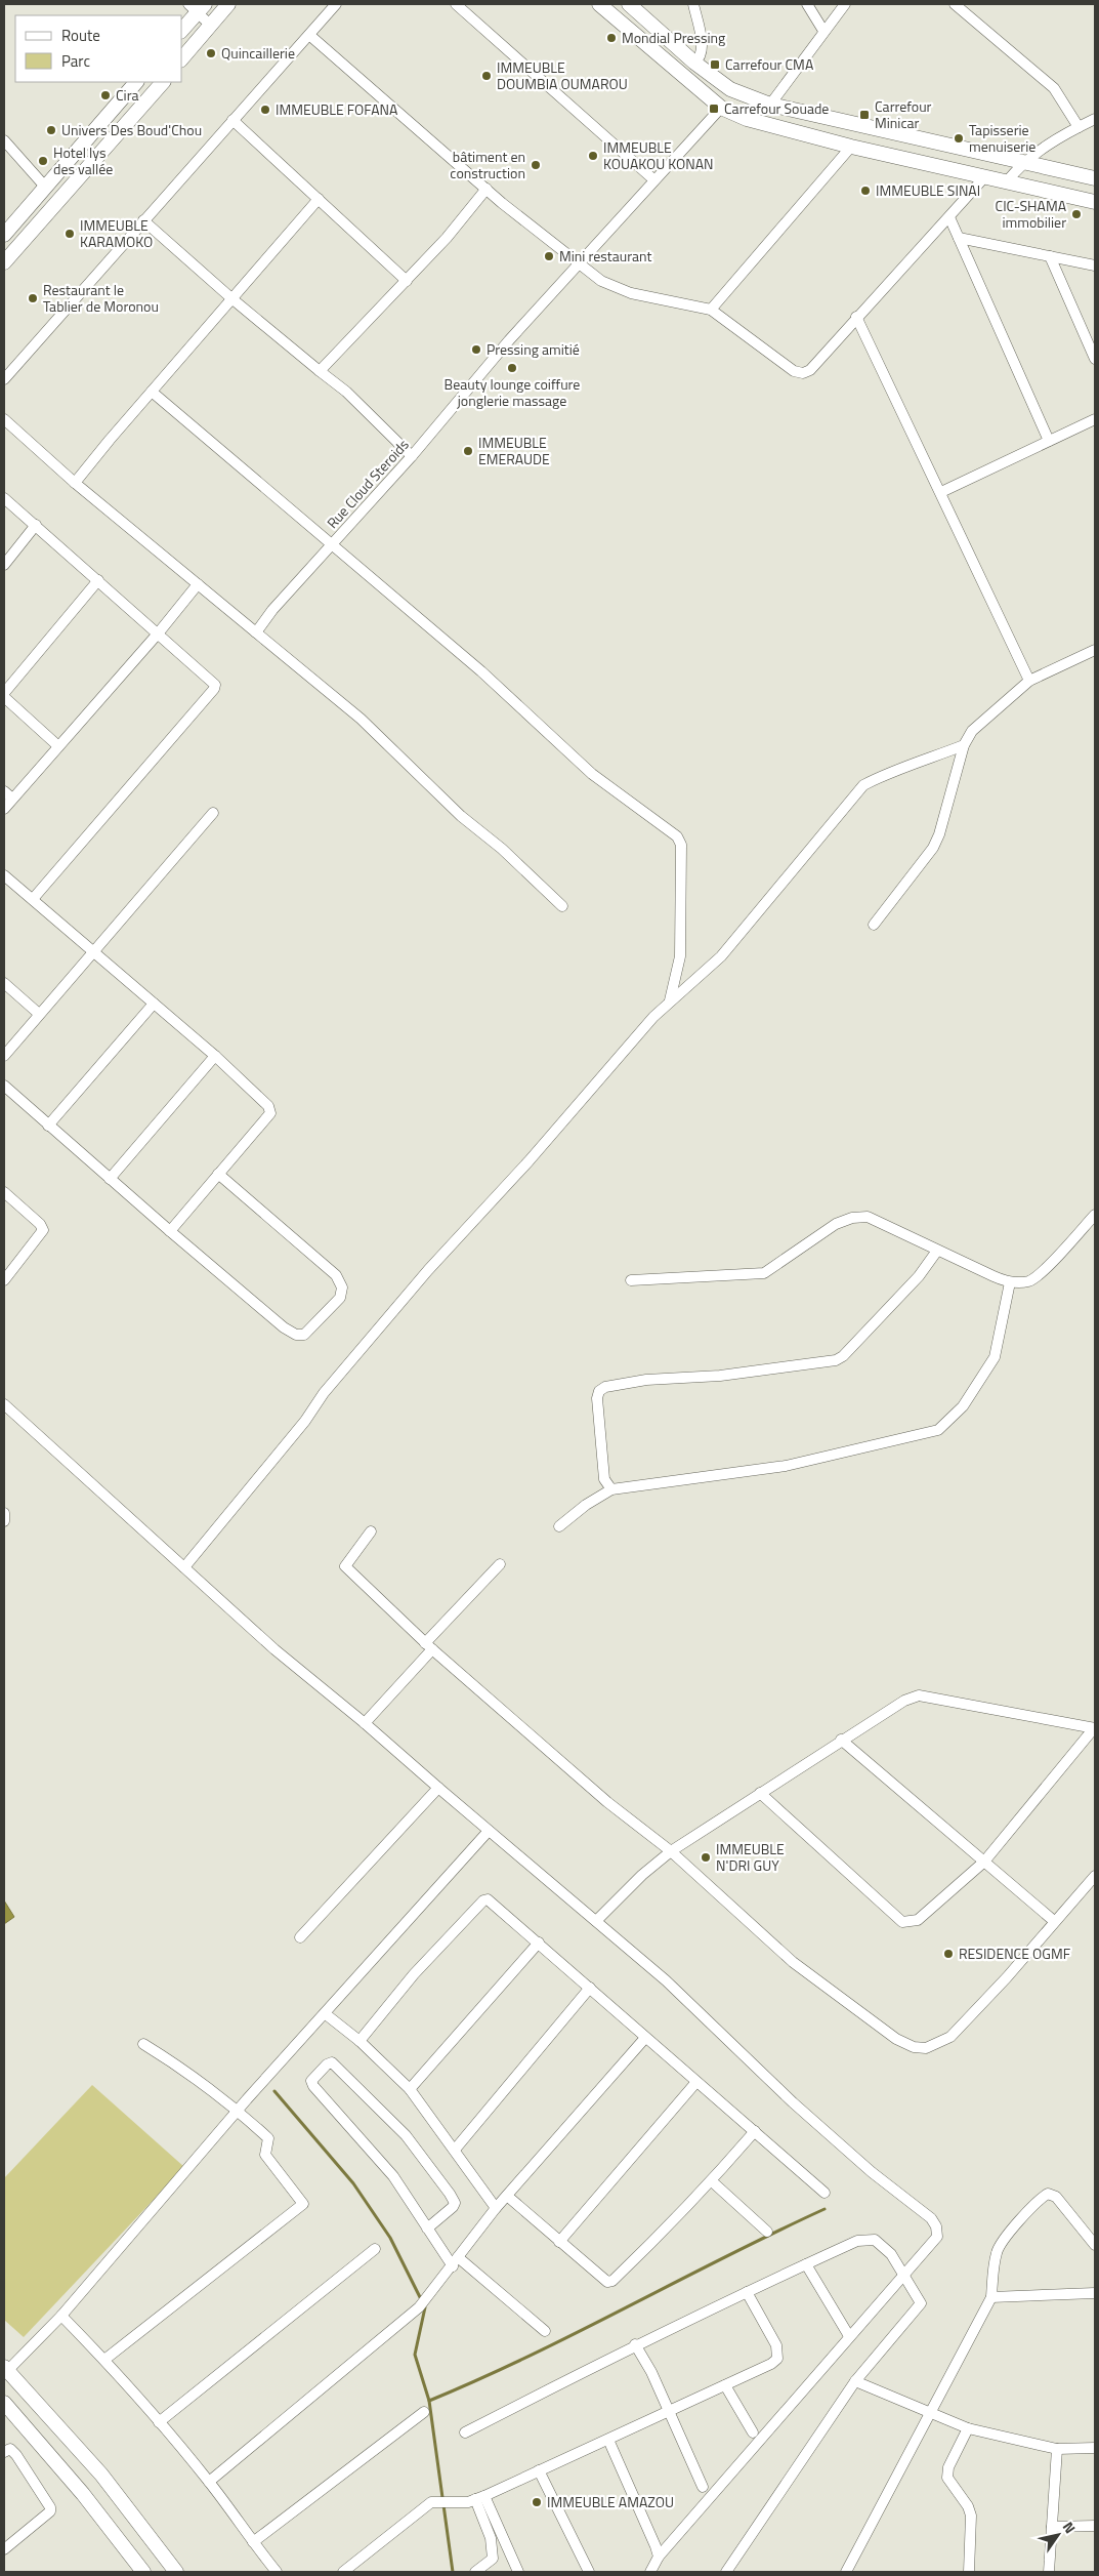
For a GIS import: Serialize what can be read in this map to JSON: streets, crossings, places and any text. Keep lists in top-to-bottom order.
{
  "streets": {
    "street": ["Rue Cloud Steroids"]
  },
  "places": {
    "other": [
      "Mondial Pressing",
      "Quincaillerie",
      "IMMEUBLE DOUMBIA OUMAROU",
      "Cira",
      "IMMEUBLE FOFANA",
      "Univers Des Boud'Chou",
      "Tapisserie menuiserie",
      "IMMEUBLE KOUAKOU KONAN",
      "Hotel lys des vallée",
      "bâtiment en construction",
      "IMMEUBLE SINAI",
      "CIC-SHAMA immobilier",
      "IMMEUBLE KARAMOKO",
      "Mini restaurant",
      "Restaurant le Tablier de Moronou",
      "Pressing amitié",
      "Beauty lounge coiffure jonglerie massage",
      "IMMEUBLE EMERAUDE",
      "IMMEUBLE N'DRI GUY",
      "RESIDENCE OGMF",
      "IMMEUBLE AMAZOU"
    ],
    "transit": ["Carrefour CMA", "Carrefour Souade", "Carrefour Minicar"]
  },
  "legend": ["Route", "Parc"],
  "north": "top right"
}
